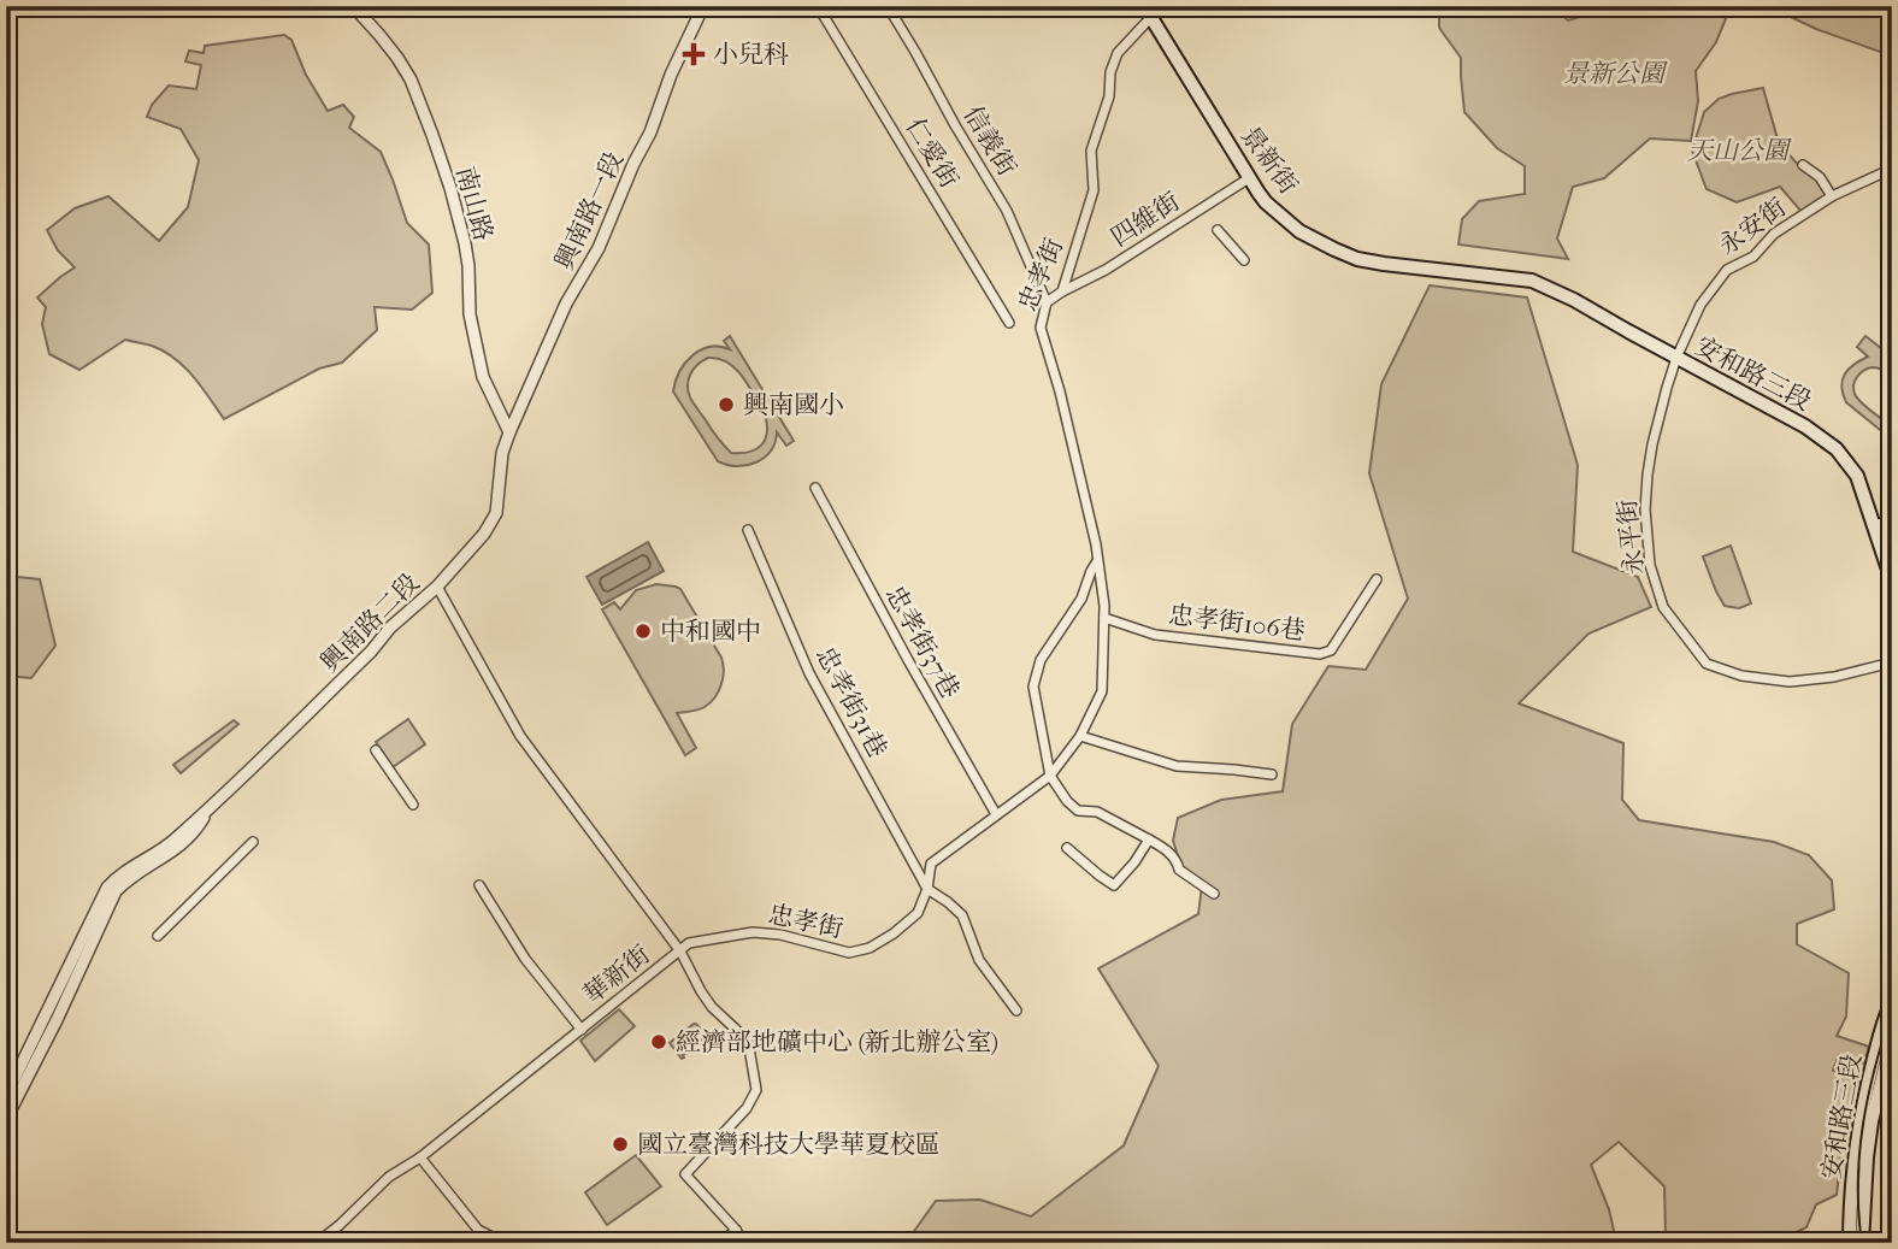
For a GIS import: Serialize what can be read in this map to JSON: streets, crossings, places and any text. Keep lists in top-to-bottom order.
{
  "streets": {
    "main road": ["景新街", "安和路三段"],
    "street": [
      "信義街",
      "仁愛街",
      "南山路",
      "興南路一段",
      "四維街",
      "永安街",
      "忠孝街",
      "永平街",
      "興南路二段",
      "忠孝街106巷",
      "忠孝街37巷",
      "忠孝街31巷",
      "華新街"
    ]
  },
  "crossings": [
    ["信義街", "忠孝街"],
    ["景新街", "四維街"],
    ["景新街", "忠孝街"],
    ["景新街", "安和路三段"],
    ["南山路", "興南路一段"],
    ["南山路", "興南路二段"],
    ["興南路一段", "興南路二段"],
    ["四維街", "忠孝街"],
    ["永安街", "安和路三段"],
    ["永安街", "永平街"],
    ["忠孝街", "忠孝街106巷"],
    ["忠孝街", "忠孝街37巷"],
    ["忠孝街", "忠孝街31巷"],
    ["忠孝街", "華新街"],
    ["安和路三段", "永平街"],
    ["興南路二段", "華新街"]
  ],
  "parks": ["景新公園", "天山公園"],
  "places": {
    "health": ["小兒科"],
    "other": [
      "興南國小",
      "中和國中",
      "經濟部地礦中心 (新北辦公室)",
      "國立臺灣科技大學華夏校區"
    ]
  }
}
